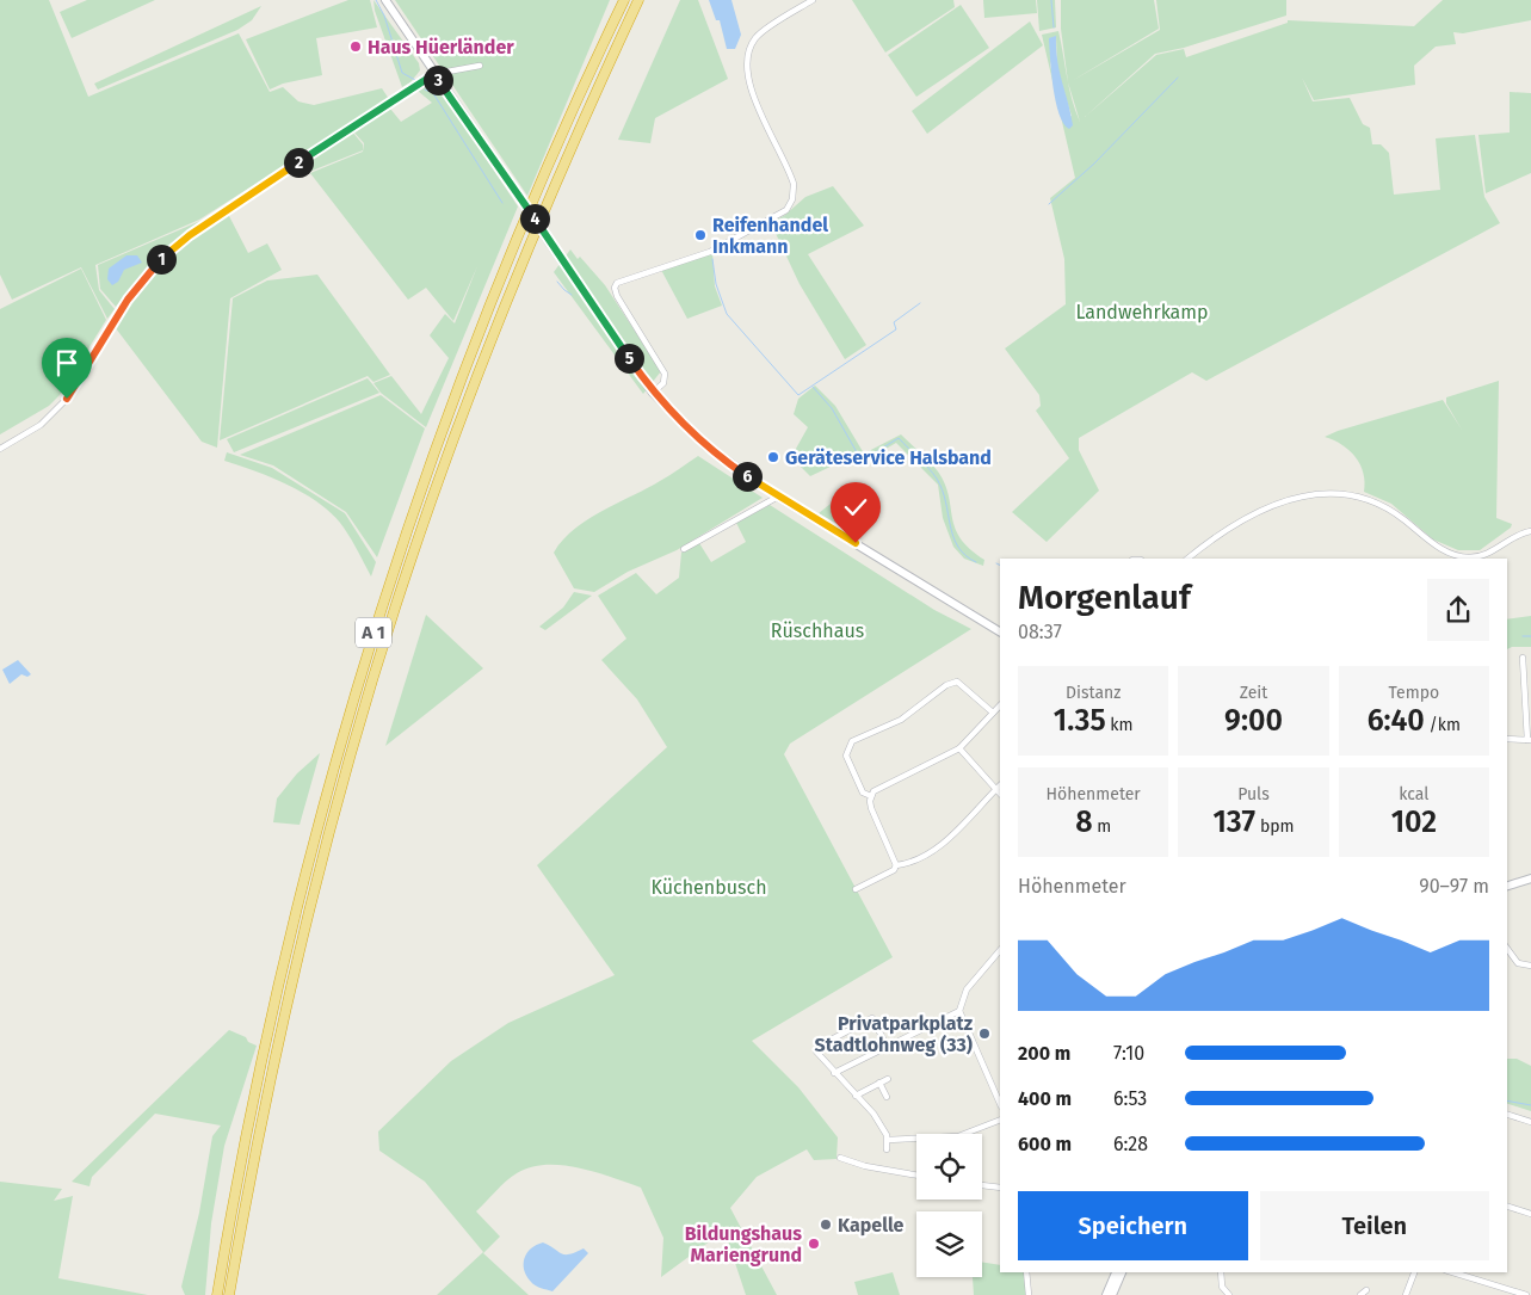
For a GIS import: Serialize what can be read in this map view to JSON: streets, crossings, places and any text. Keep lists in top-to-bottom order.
{
  "streets": {
    "highway": ["A 1"]
  },
  "parks": ["Landwehrkamp", "Rüschhaus", "Küchenbusch"],
  "places": [
    "Haus Hüerländer",
    "Reifenhandel Inkmann",
    "Geräteservice Halsband",
    "Privatparkplatz Stadtlohnweg (33)",
    "Kapelle",
    "Bildungshaus Mariengrund"
  ],
  "page": {
    "pins": [
      "3",
      "2",
      "4",
      "1",
      "5",
      "6"
    ],
    "heading": ["Morgenlauf", "08:37"],
    "stats": [
      ["Distanz", "1.35 km"],
      ["Zeit", "9:00"],
      ["Tempo", "6:40 /km"],
      ["Höhenmeter", "8 m"],
      ["Puls", "137 bpm"],
      ["kcal", "102"]
    ],
    "chart": ["Höhenmeter", "90–97 m"],
    "list": [
      {
        "name": "200 m",
        "note": "7:10"
      },
      {
        "name": "400 m",
        "note": "6:53"
      },
      {
        "name": "600 m",
        "note": "6:28"
      }
    ],
    "buttons": ["Speichern", "Teilen"]
  }
}
